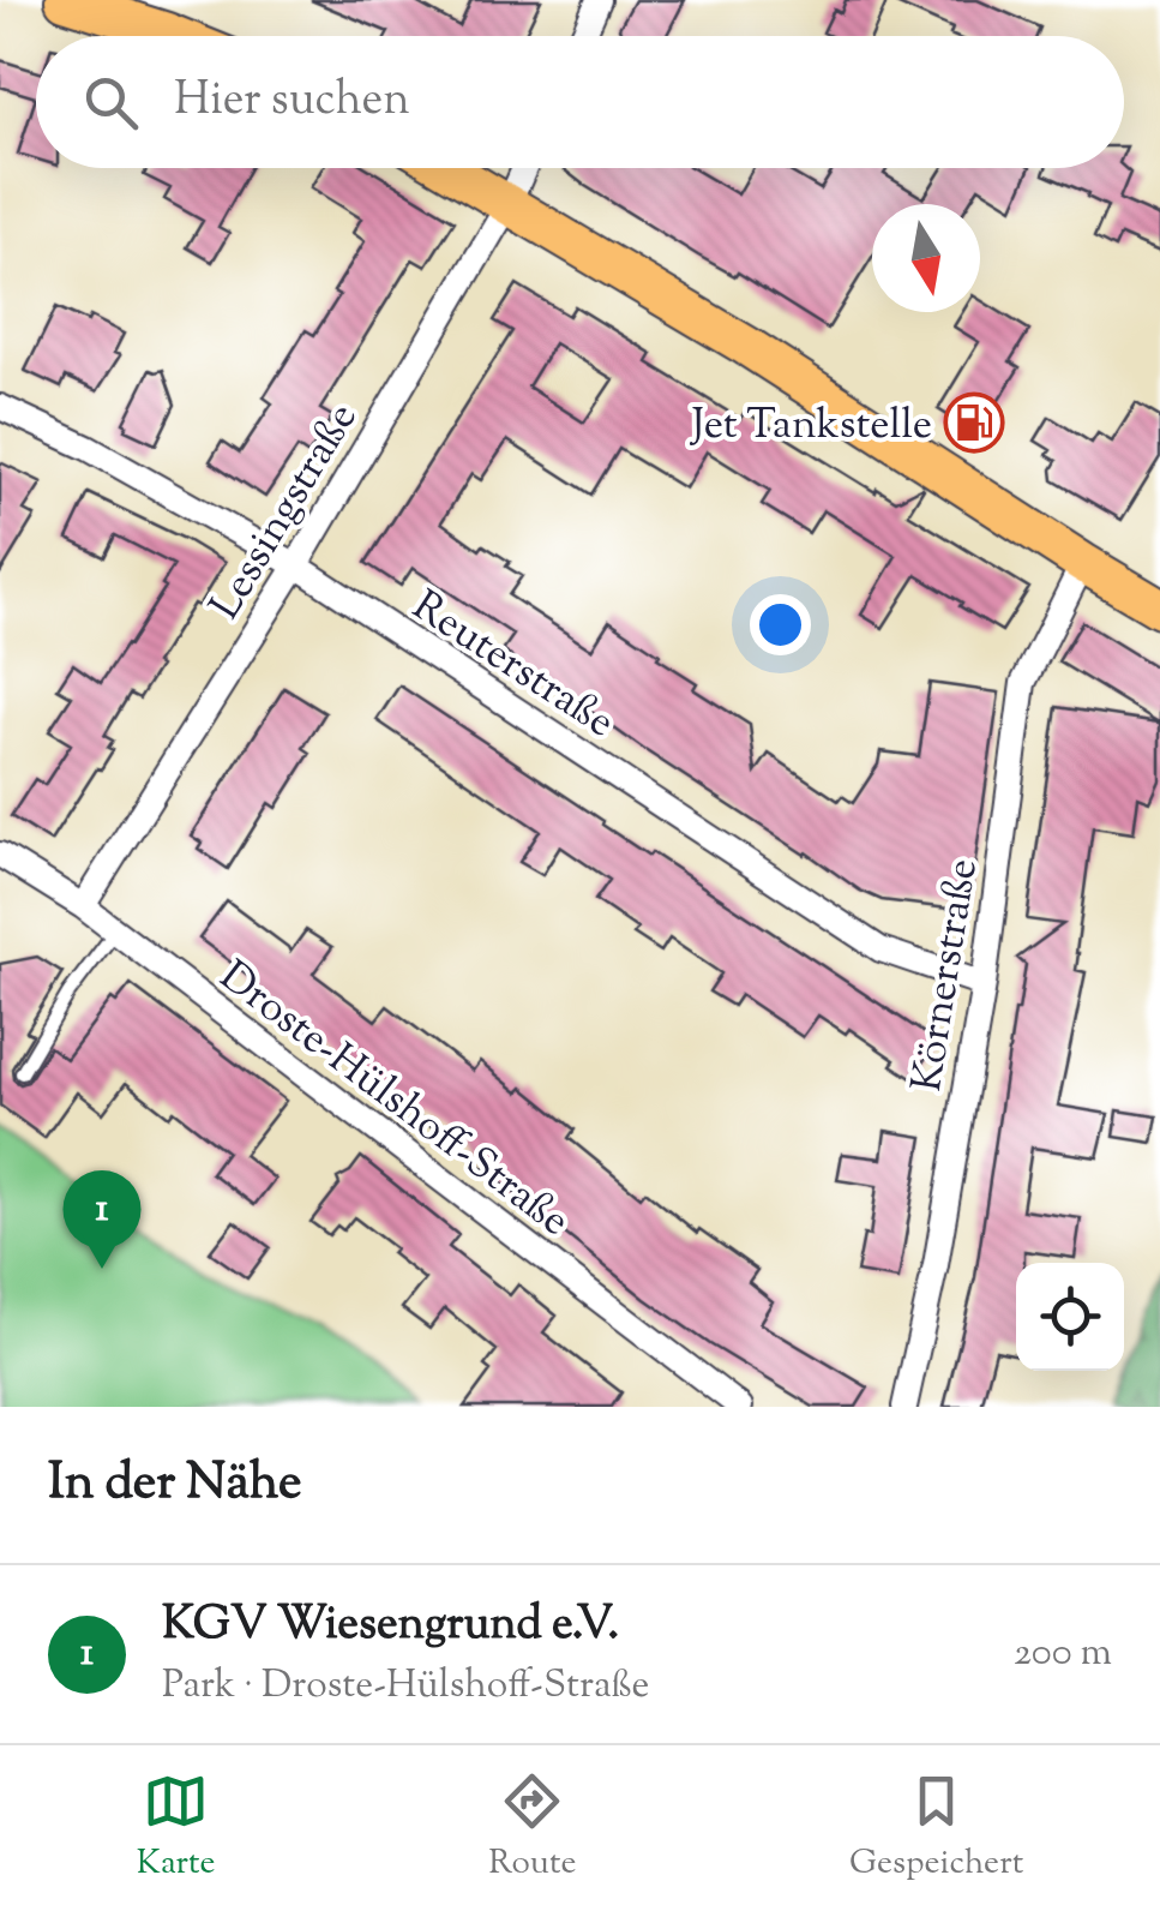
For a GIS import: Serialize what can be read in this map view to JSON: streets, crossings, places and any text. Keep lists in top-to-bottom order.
{
  "streets": {
    "street": [
      "Lessingstraße",
      "Reuterstraße",
      "Körnerstraße",
      "Droste-Hülshoff-Straße"
    ]
  },
  "crossings": [
    ["Lessingstraße", "Reuterstraße"],
    ["Lessingstraße", "Droste-Hülshoff-Straße"],
    ["Reuterstraße", "Körnerstraße"]
  ],
  "places": {
    "fuel station": ["Jet Tankstelle"]
  },
  "north": "bottom",
  "page": {
    "search": "Hier suchen",
    "pins": "1",
    "heading": "In der Nähe",
    "list": [
      {
        "mark": "1",
        "name": "KGV Wiesengrund e.V.",
        "note": "Park · Droste-Hülshoff-Straße",
        "value": "200 m"
      }
    ],
    "nav": ["Karte", "Route", "Gespeichert"]
  }
}
